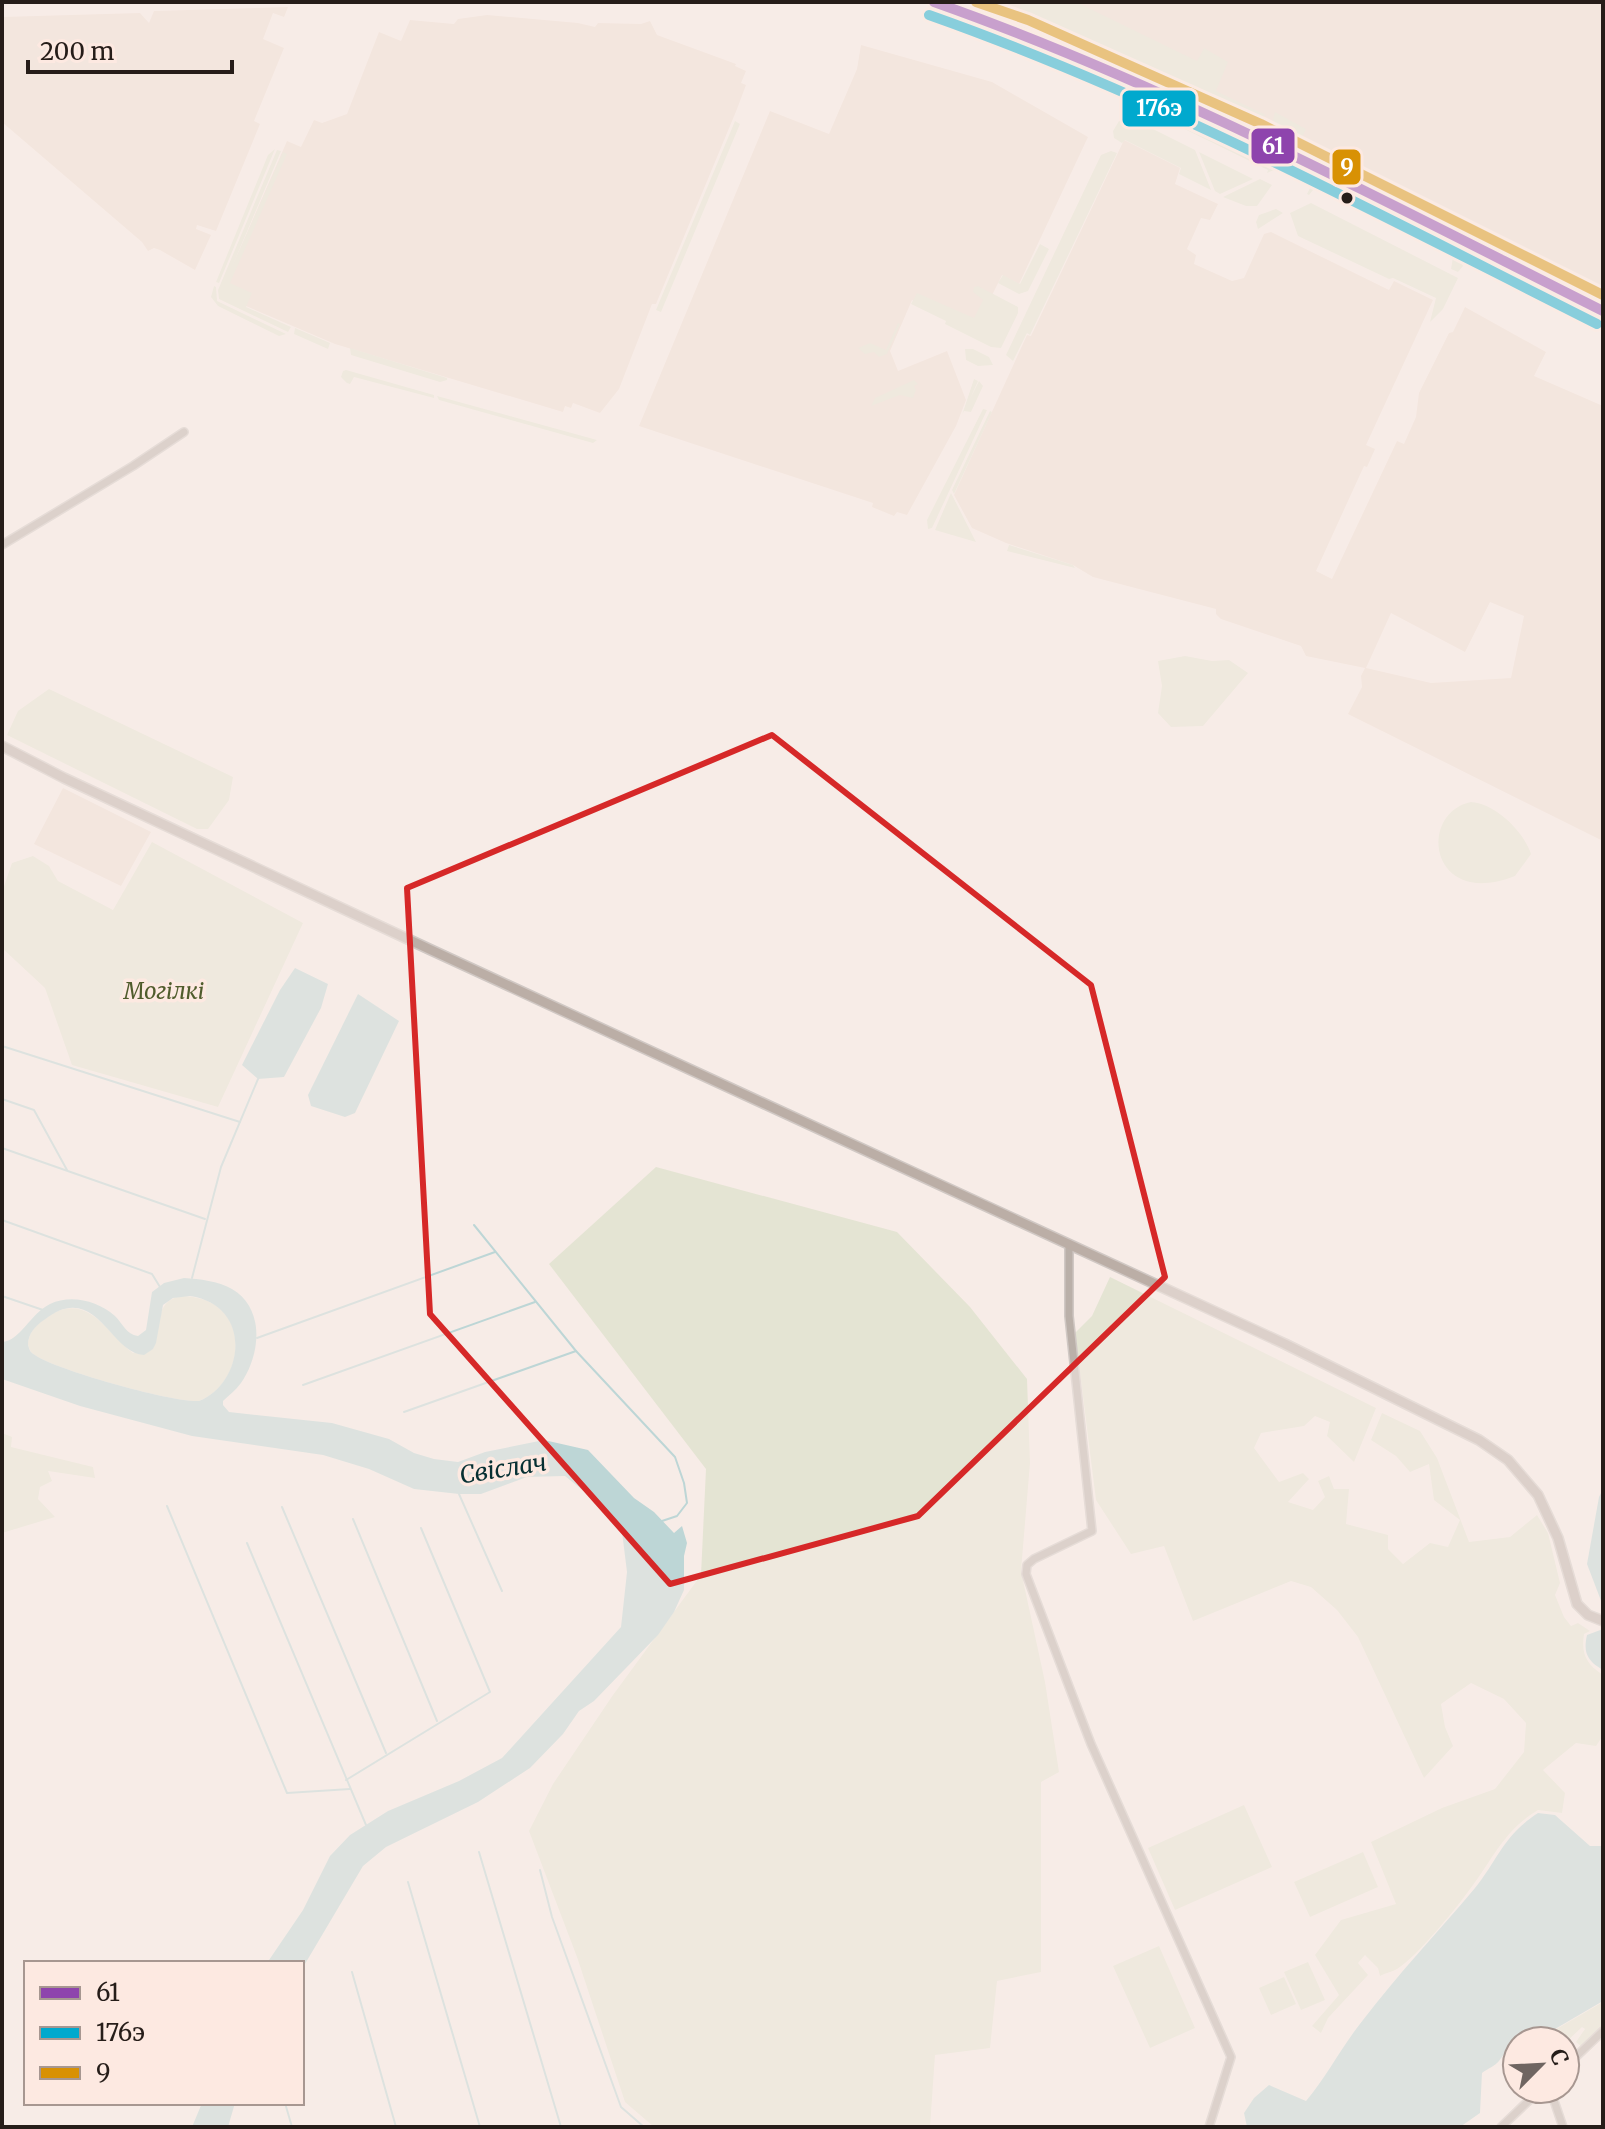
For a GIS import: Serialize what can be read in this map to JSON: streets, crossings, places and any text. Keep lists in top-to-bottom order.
{
  "water": ["Свіслач"],
  "parks": ["Могілкі"],
  "lines": ["transit line 61", "transit line 9", "transit line 176э"],
  "legend": ["61", "176э", "9"],
  "scale_bar": "200 m",
  "north": "top right"
}
